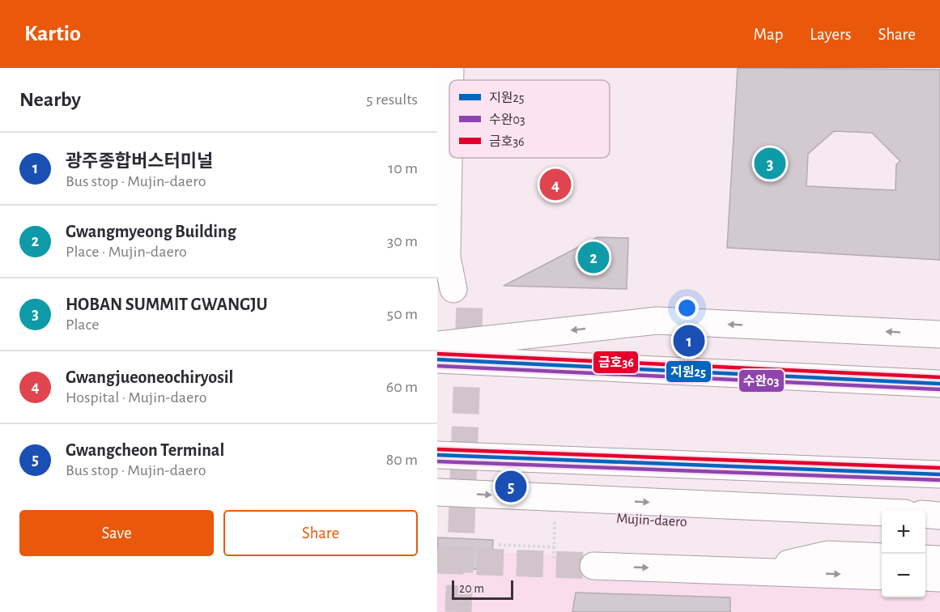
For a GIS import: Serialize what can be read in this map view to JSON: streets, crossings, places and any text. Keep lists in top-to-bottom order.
{
  "streets": {
    "main road": ["Mujin-daero"]
  },
  "lines": ["transit line 금호36", "transit line 지원25", "transit line 수완03"],
  "legend": ["지원25", "수완03", "금호36"],
  "scale_bar": "20 m",
  "page": {
    "header": "Kartio",
    "nav": ["Map", "Layers", "Share"],
    "heading": ["Nearby", "5 results"],
    "list": [
      {
        "mark": "1",
        "name": "광주종합버스터미널",
        "note": "Bus stop · Mujin-daero",
        "value": "10 m"
      },
      {
        "mark": "2",
        "name": "Gwangmyeong Building",
        "note": "Place · Mujin-daero",
        "value": "30 m"
      },
      {
        "mark": "3",
        "name": "HOBAN SUMMIT GWANGJU",
        "note": "Place",
        "value": "50 m"
      },
      {
        "mark": "4",
        "name": "Gwangjueoneochiryosil",
        "note": "Hospital · Mujin-daero",
        "value": "60 m"
      },
      {
        "mark": "5",
        "name": "Gwangcheon Terminal",
        "note": "Bus stop · Mujin-daero",
        "value": "80 m"
      }
    ],
    "pins": [
      "3",
      "4",
      "2",
      "1",
      "5"
    ],
    "buttons": ["Save", "Share"],
    "map_buttons": ["+", "−"],
    "scale": "20 m"
  }
}
